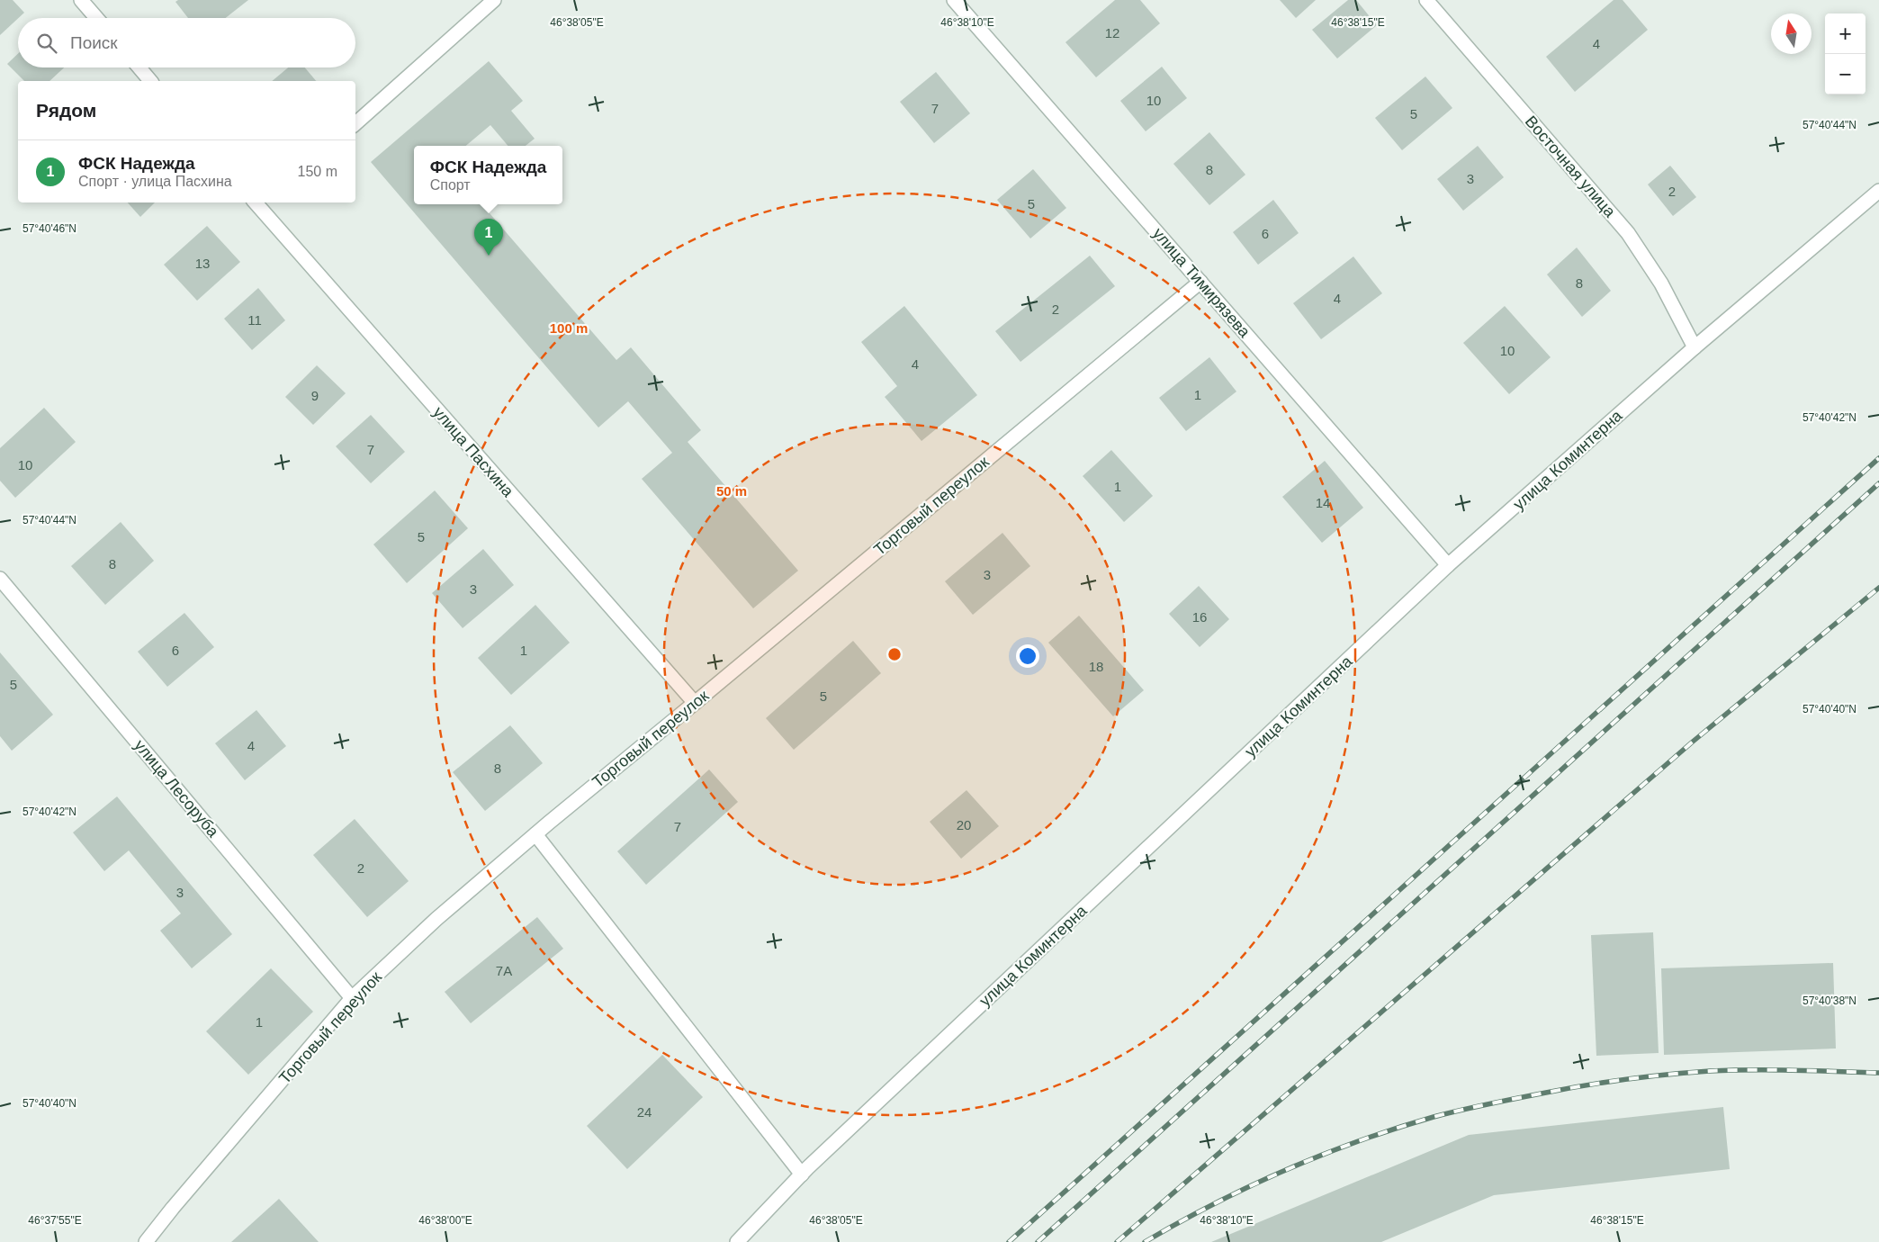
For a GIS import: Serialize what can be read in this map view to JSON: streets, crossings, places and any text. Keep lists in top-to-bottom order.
{
  "streets": {
    "street": [
      "Восточная улица",
      "улица Тимирязева",
      "улица Пасхина",
      "улица Коминтерна",
      "Торговый переулок",
      "улица Лесоруба"
    ]
  },
  "crossings": [
    ["Восточная улица", "улица Коминтерна"],
    ["улица Тимирязева", "улица Коминтерна"],
    ["улица Тимирязева", "Торговый переулок"],
    ["улица Пасхина", "Торговый переулок"],
    ["Торговый переулок", "улица Лесоруба"]
  ],
  "house_numbers": [
    "12",
    "4",
    "10",
    "7",
    "5",
    "8",
    "3",
    "2",
    "5",
    "6",
    "13",
    "8",
    "4",
    "2",
    "11",
    "10",
    "4",
    "1",
    "9",
    "7",
    "10",
    "1",
    "14",
    "5",
    "8",
    "3",
    "3",
    "16",
    "6",
    "1",
    "18",
    "5",
    "5",
    "4",
    "8",
    "20",
    "7",
    "2",
    "3",
    "7А",
    "1",
    "24"
  ],
  "north": "top",
  "page": {
    "map_buttons": ["+", "−"],
    "search": "Поиск",
    "heading": "Рядом",
    "list": [
      {
        "mark": "1",
        "name": "ФСК Надежда",
        "note": "Спорт · улица Пасхина",
        "value": "150 m"
      }
    ],
    "popup": ["ФСК Надежда", "Спорт"],
    "pins": "1"
  },
  "coordinates": [
    "46°38'05\"E",
    "46°38'10\"E",
    "46°38'15\"E",
    "57°40'44\"N",
    "57°40'46\"N",
    "57°40'42\"N",
    "57°40'40\"N",
    "57°40'38\"N",
    "46°37'55\"E",
    "46°38'00\"E"
  ],
  "rings": ["100 m", "50 m"]
}
